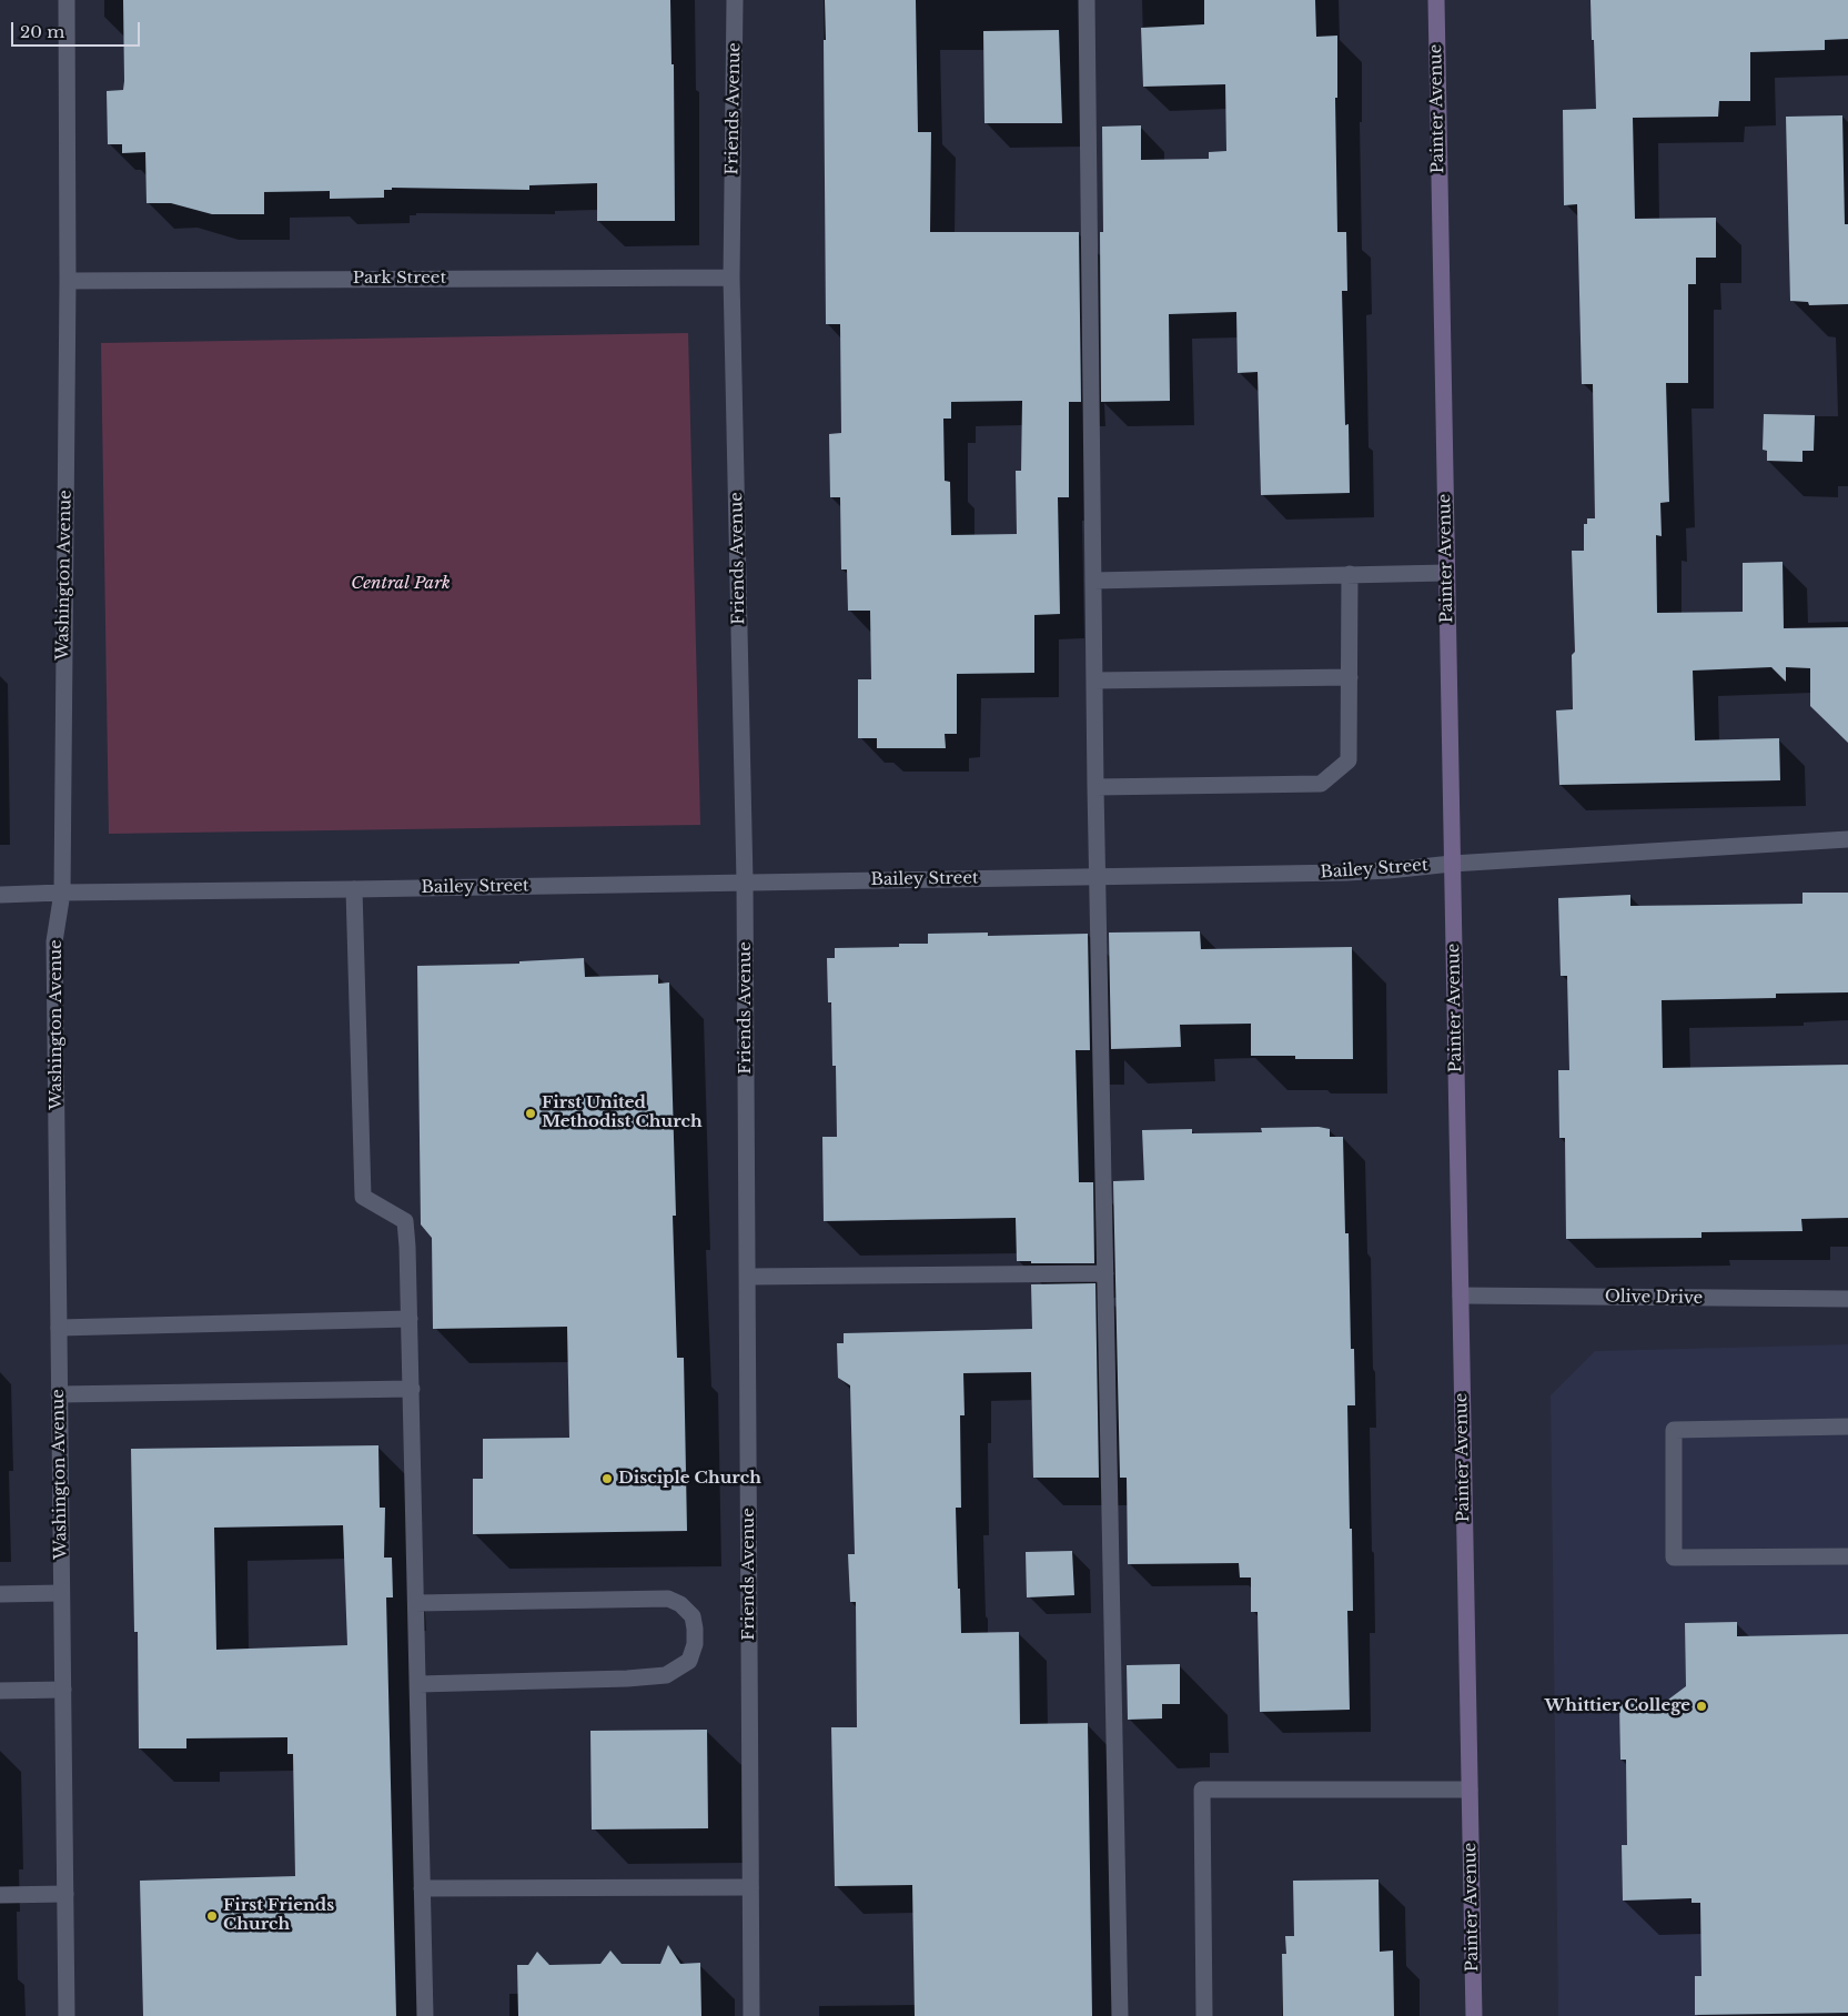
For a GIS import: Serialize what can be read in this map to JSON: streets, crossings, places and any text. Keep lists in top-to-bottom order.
{
  "streets": {
    "main road": ["Painter Avenue"],
    "street": [
      "Friends Avenue",
      "Park Street",
      "Washington Avenue",
      "Bailey Street",
      "Olive Drive"
    ]
  },
  "crossings": [
    ["Friends Avenue", "Park Street"],
    ["Friends Avenue", "Bailey Street"],
    ["Painter Avenue", "Bailey Street"],
    ["Painter Avenue", "Olive Drive"],
    ["Park Street", "Washington Avenue"],
    ["Washington Avenue", "Bailey Street"]
  ],
  "parks": ["Central Park"],
  "places": [
    "First United Methodist Church",
    "Disciple Church",
    "Whittier College",
    "First Friends Church"
  ],
  "scale_bar": "20 m"
}
